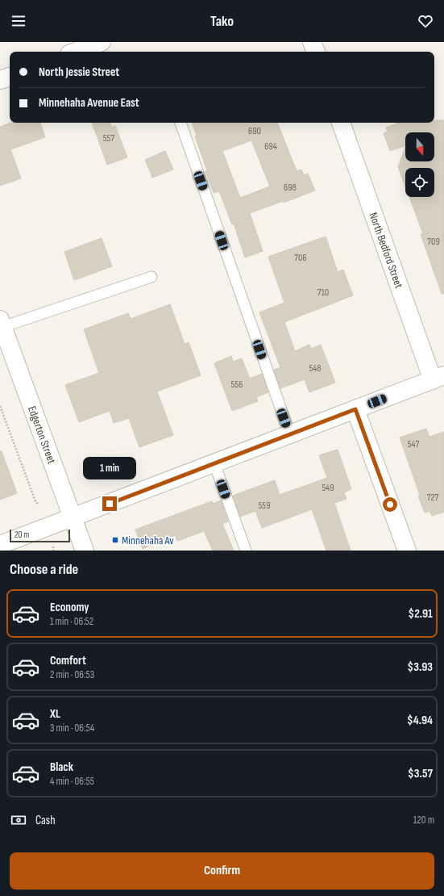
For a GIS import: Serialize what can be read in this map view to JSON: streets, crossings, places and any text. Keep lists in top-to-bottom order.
{
  "streets": {
    "street": ["North Bedford Street", "Edgerton Street"]
  },
  "places": {
    "transit": ["Minnehaha Av"]
  },
  "house_numbers": [
    "690",
    "557",
    "694",
    "698",
    "709",
    "706",
    "710",
    "548",
    "556",
    "547",
    "549",
    "727",
    "559"
  ],
  "scale_bar": "20 m",
  "north": "bottom",
  "page": {
    "header": "Tako",
    "banner": ["North Jessie Street", "Minnehaha Avenue East"],
    "bubble": "1 min",
    "scale": "20 m",
    "heading": "Choose a ride",
    "list": [
      {
        "name": "Economy",
        "note": "1 min · 06:52",
        "value": "$2.91"
      },
      {
        "name": "Comfort",
        "note": "2 min · 06:53",
        "value": "$3.93"
      },
      {
        "name": "XL",
        "note": "3 min · 06:54",
        "value": "$4.94"
      },
      {
        "name": "Black",
        "note": "4 min · 06:55",
        "value": "$3.57"
      }
    ],
    "pay": ["Cash", "120 m"],
    "buttons": "Confirm"
  }
}
